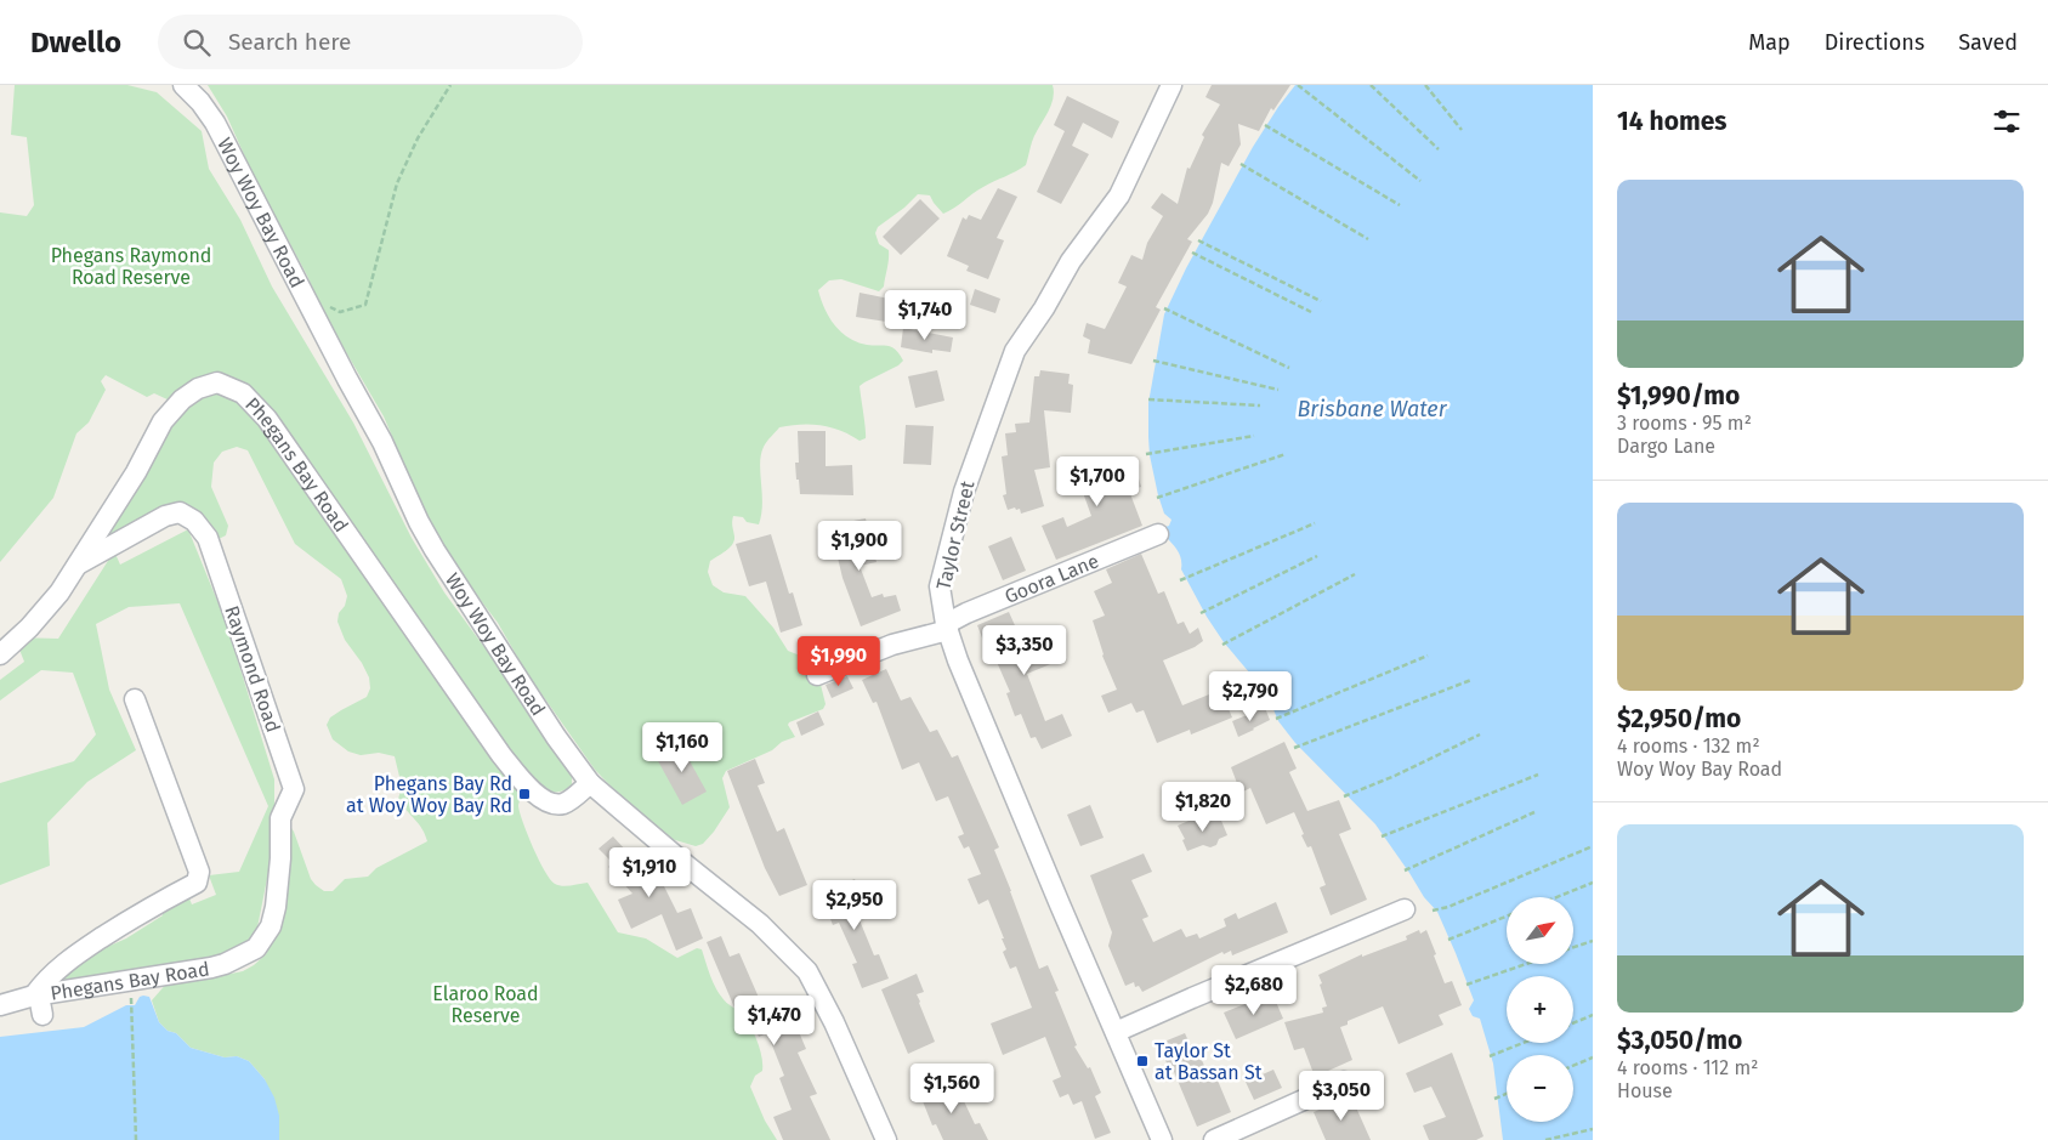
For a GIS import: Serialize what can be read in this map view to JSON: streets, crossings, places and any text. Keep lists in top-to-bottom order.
{
  "streets": {
    "street": [
      "Woy Woy Bay Road",
      "Phegans Bay Road",
      "Taylor Street",
      "Goora Lane",
      "Raymond Road"
    ]
  },
  "crossings": [
    ["Woy Woy Bay Road", "Phegans Bay Road"],
    ["Phegans Bay Road", "Raymond Road"],
    ["Taylor Street", "Goora Lane"]
  ],
  "water": ["Brisbane Water"],
  "parks": ["Phegans Raymond Road Reserve", "Elaroo Road Reserve"],
  "places": {
    "transit": ["Phegans Bay Rd at Woy Woy Bay Rd", "Taylor St at Bassan St"]
  },
  "north": "top right",
  "page": {
    "header": "Dwello",
    "search": "Search here",
    "nav": ["Map", "Directions", "Saved"],
    "heading": "14 homes",
    "list": [
      {
        "name": "$1,990/mo",
        "note": "3 rooms · 95 m² · Dargo Lane"
      },
      {
        "name": "$2,950/mo",
        "note": "4 rooms · 132 m² · Woy Woy Bay Road"
      },
      {
        "name": "$3,050/mo",
        "note": "4 rooms · 112 m² · House"
      }
    ],
    "price": [
      "$1,740",
      "$1,700",
      "$1,900",
      "$3,350",
      "$1,990",
      "$2,790",
      "$1,160",
      "$1,820",
      "$1,910",
      "$2,950",
      "$2,680",
      "$1,470",
      "$1,560",
      "$3,050"
    ],
    "map_buttons": ["+", "−"]
  }
}
